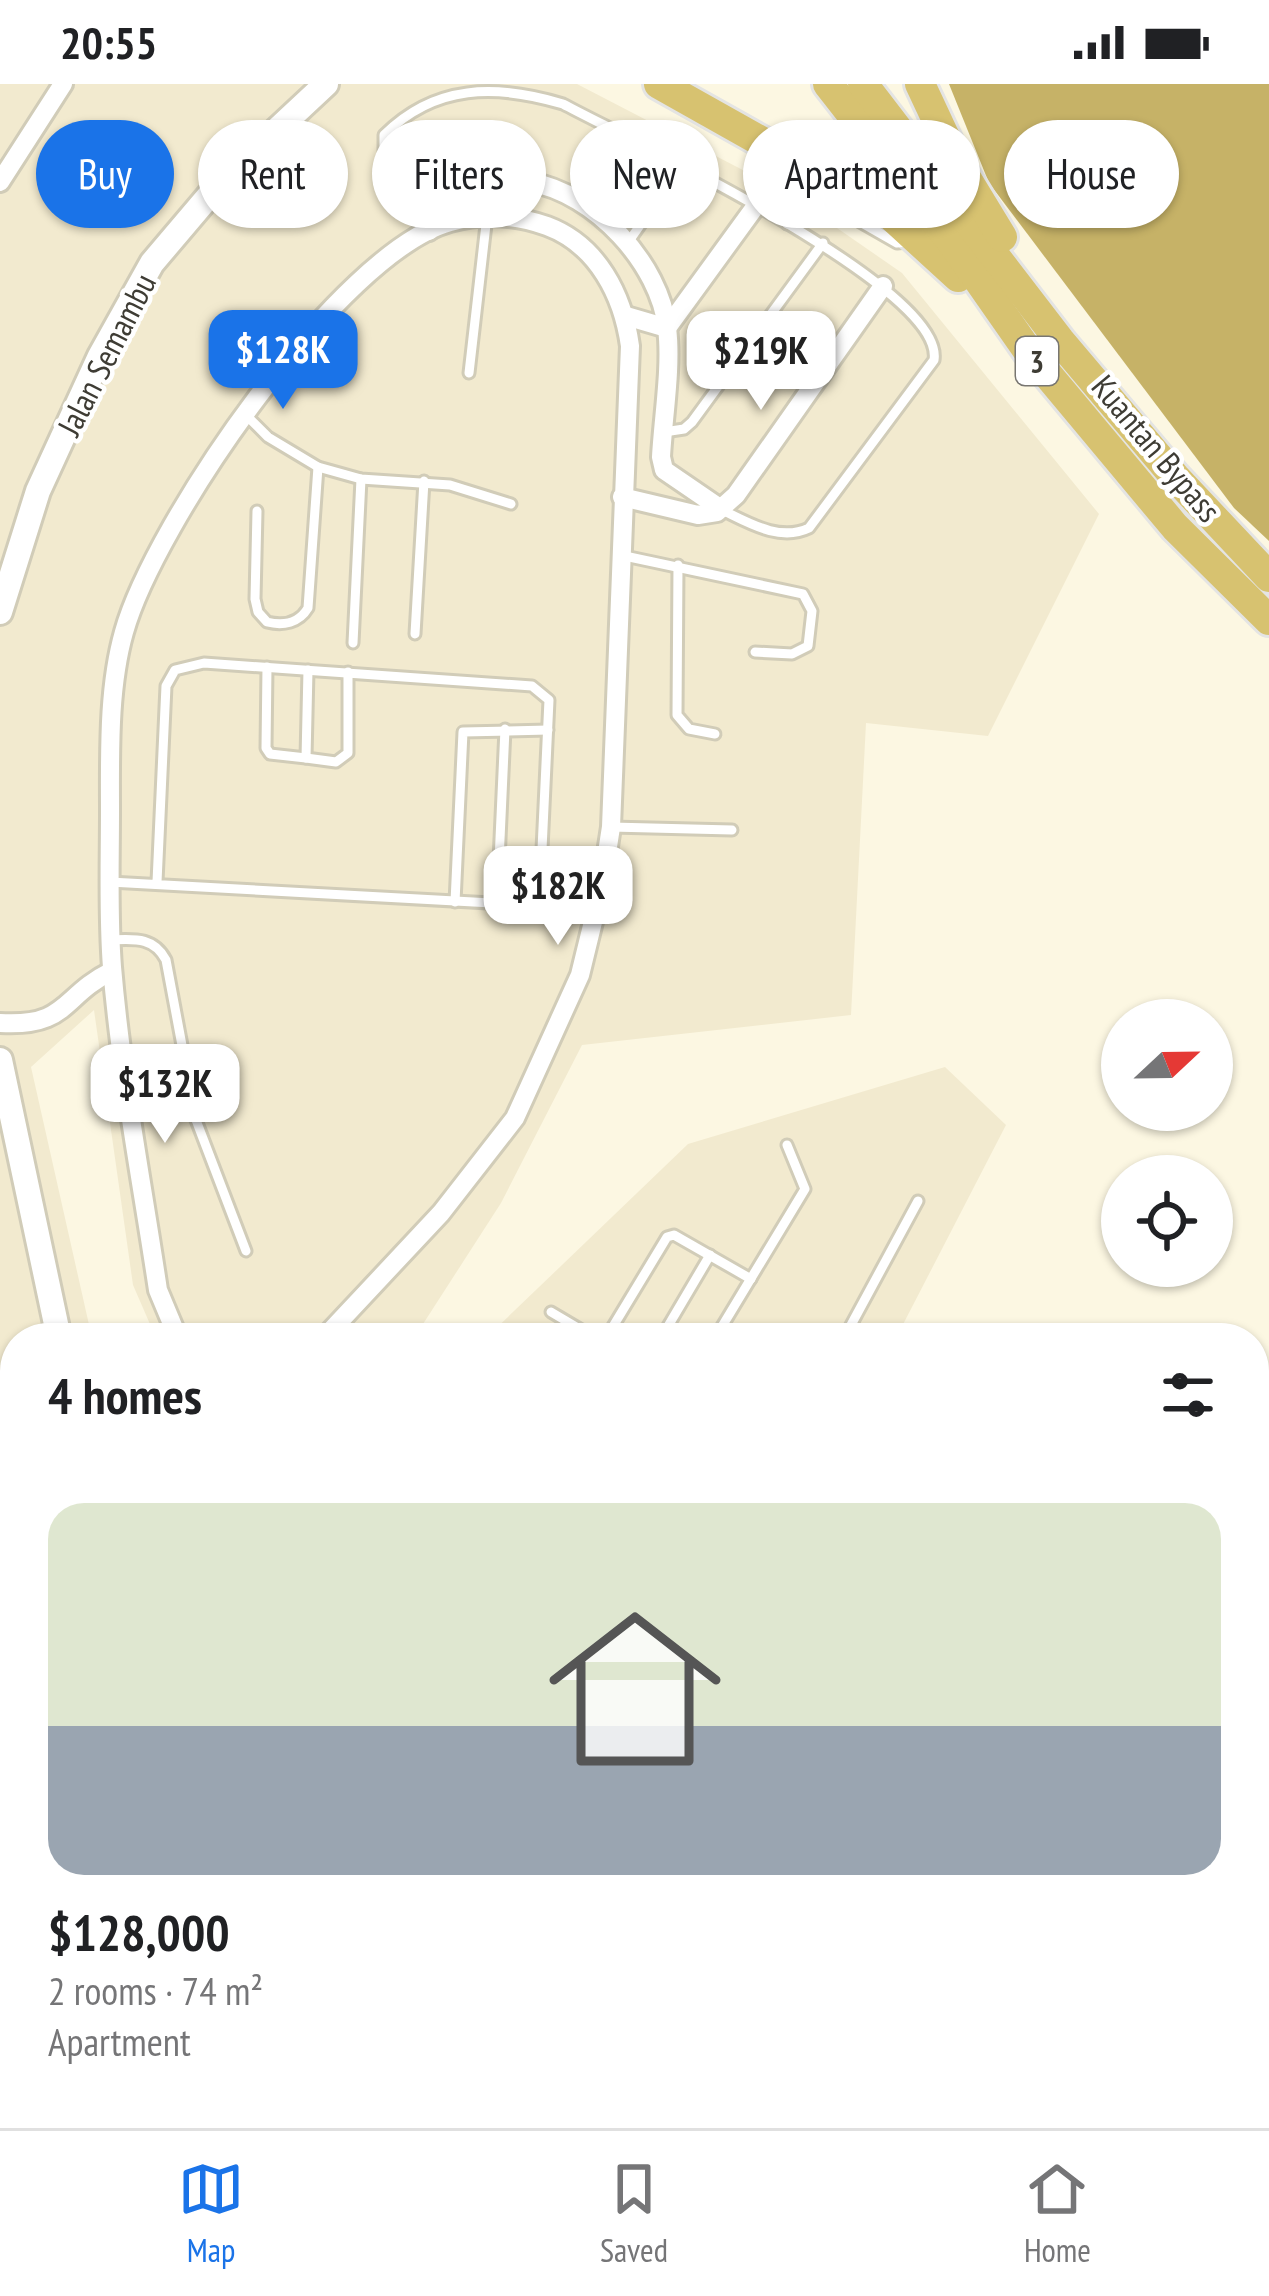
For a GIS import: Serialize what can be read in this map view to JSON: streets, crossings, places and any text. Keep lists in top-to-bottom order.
{
  "streets": {
    "highway": ["3", "Kuantan Bypass"],
    "main road": ["Jalan Semambu"]
  },
  "north": "right",
  "page": {
    "status": "20:55",
    "chip": [
      "Buy",
      "Rent",
      "Filters",
      "New",
      "Apartment",
      "House"
    ],
    "price": [
      "$128K",
      "$219K",
      "$182K",
      "$132K"
    ],
    "heading": "4 homes",
    "list": [
      {
        "name": "$128,000",
        "note": "2 rooms · 74 m² · Apartment"
      }
    ],
    "tabs": ["Map", "Saved", "Home"]
  }
}
